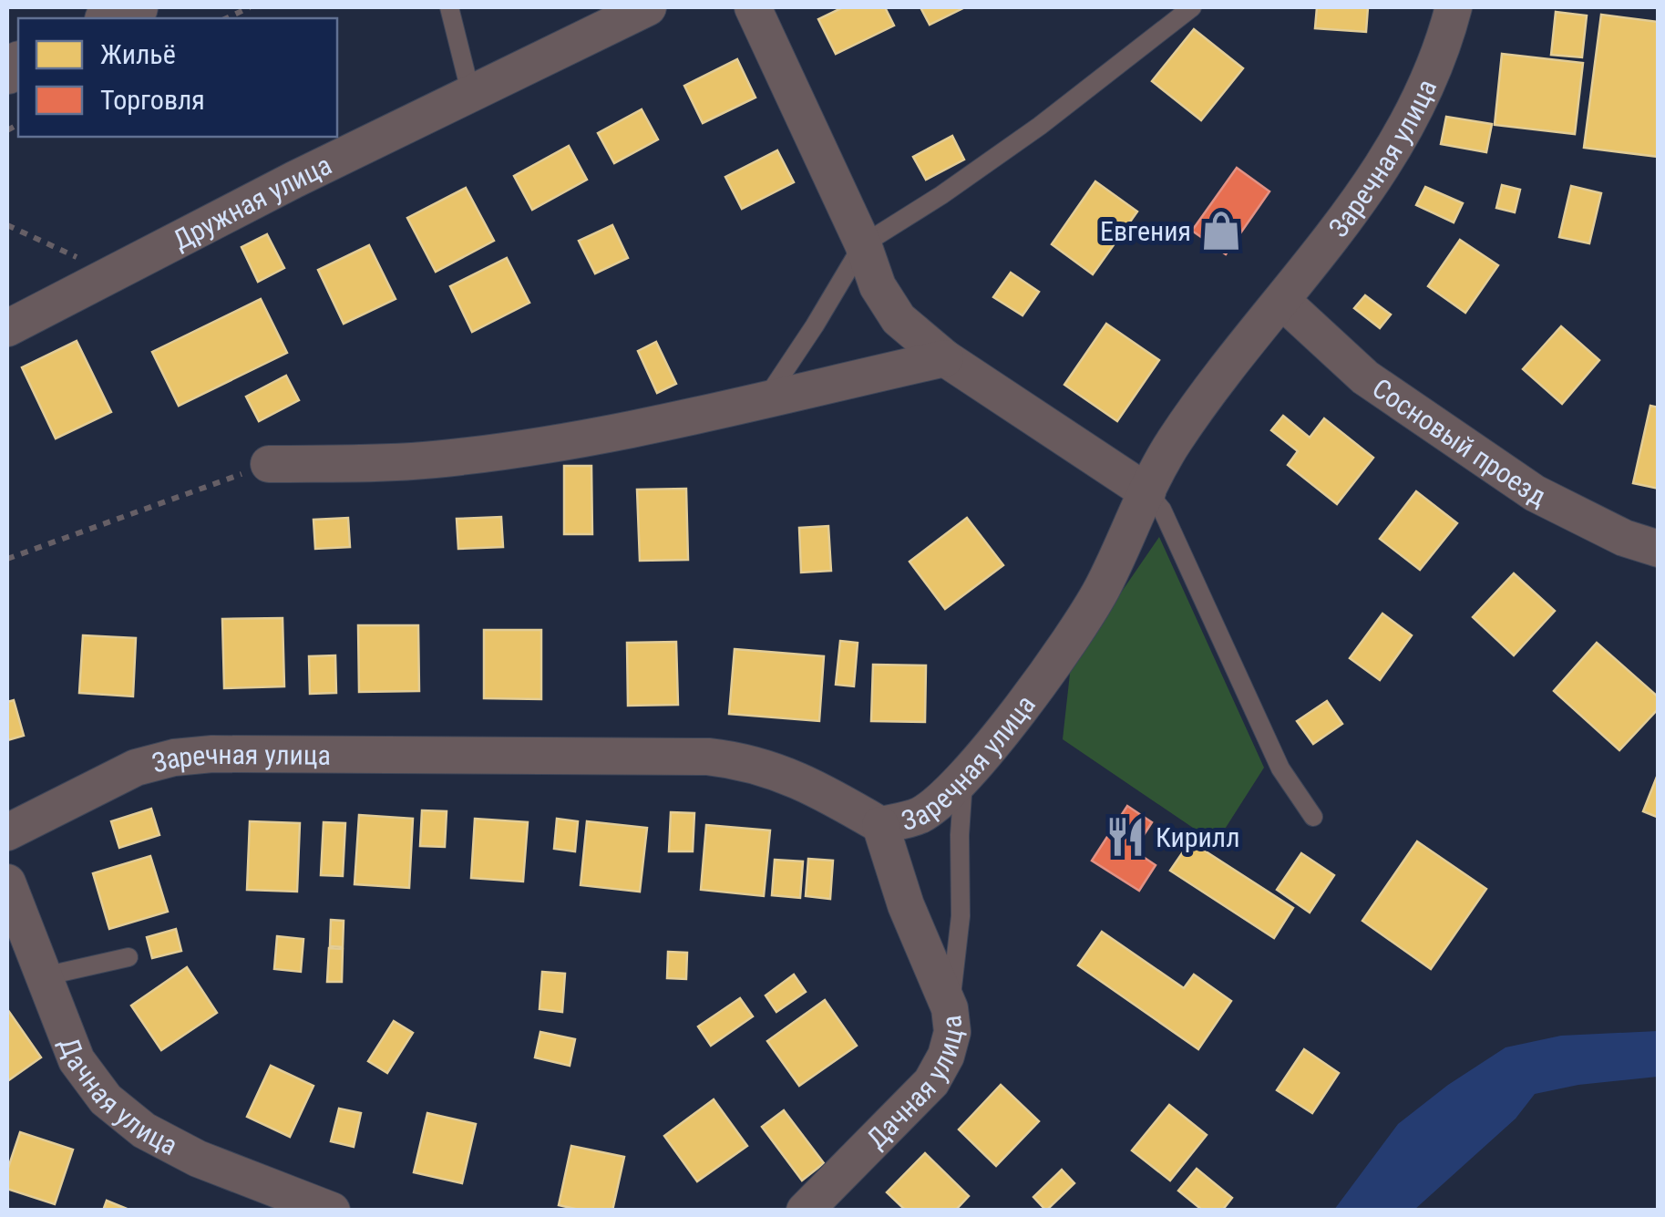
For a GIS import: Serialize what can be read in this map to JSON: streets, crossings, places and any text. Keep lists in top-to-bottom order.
{
  "streets": {
    "street": [
      "Заречная улица",
      "Дружная улица",
      "Сосновый проезд",
      "Дачная улица"
    ]
  },
  "crossings": [
    ["Заречная улица", "Сосновый проезд"],
    ["Заречная улица", "Дачная улица"]
  ],
  "places": {
    "shop": ["Евгения"],
    "restaurant": ["Кирилл"]
  },
  "legend": ["Жильё", "Торговля"]
}
